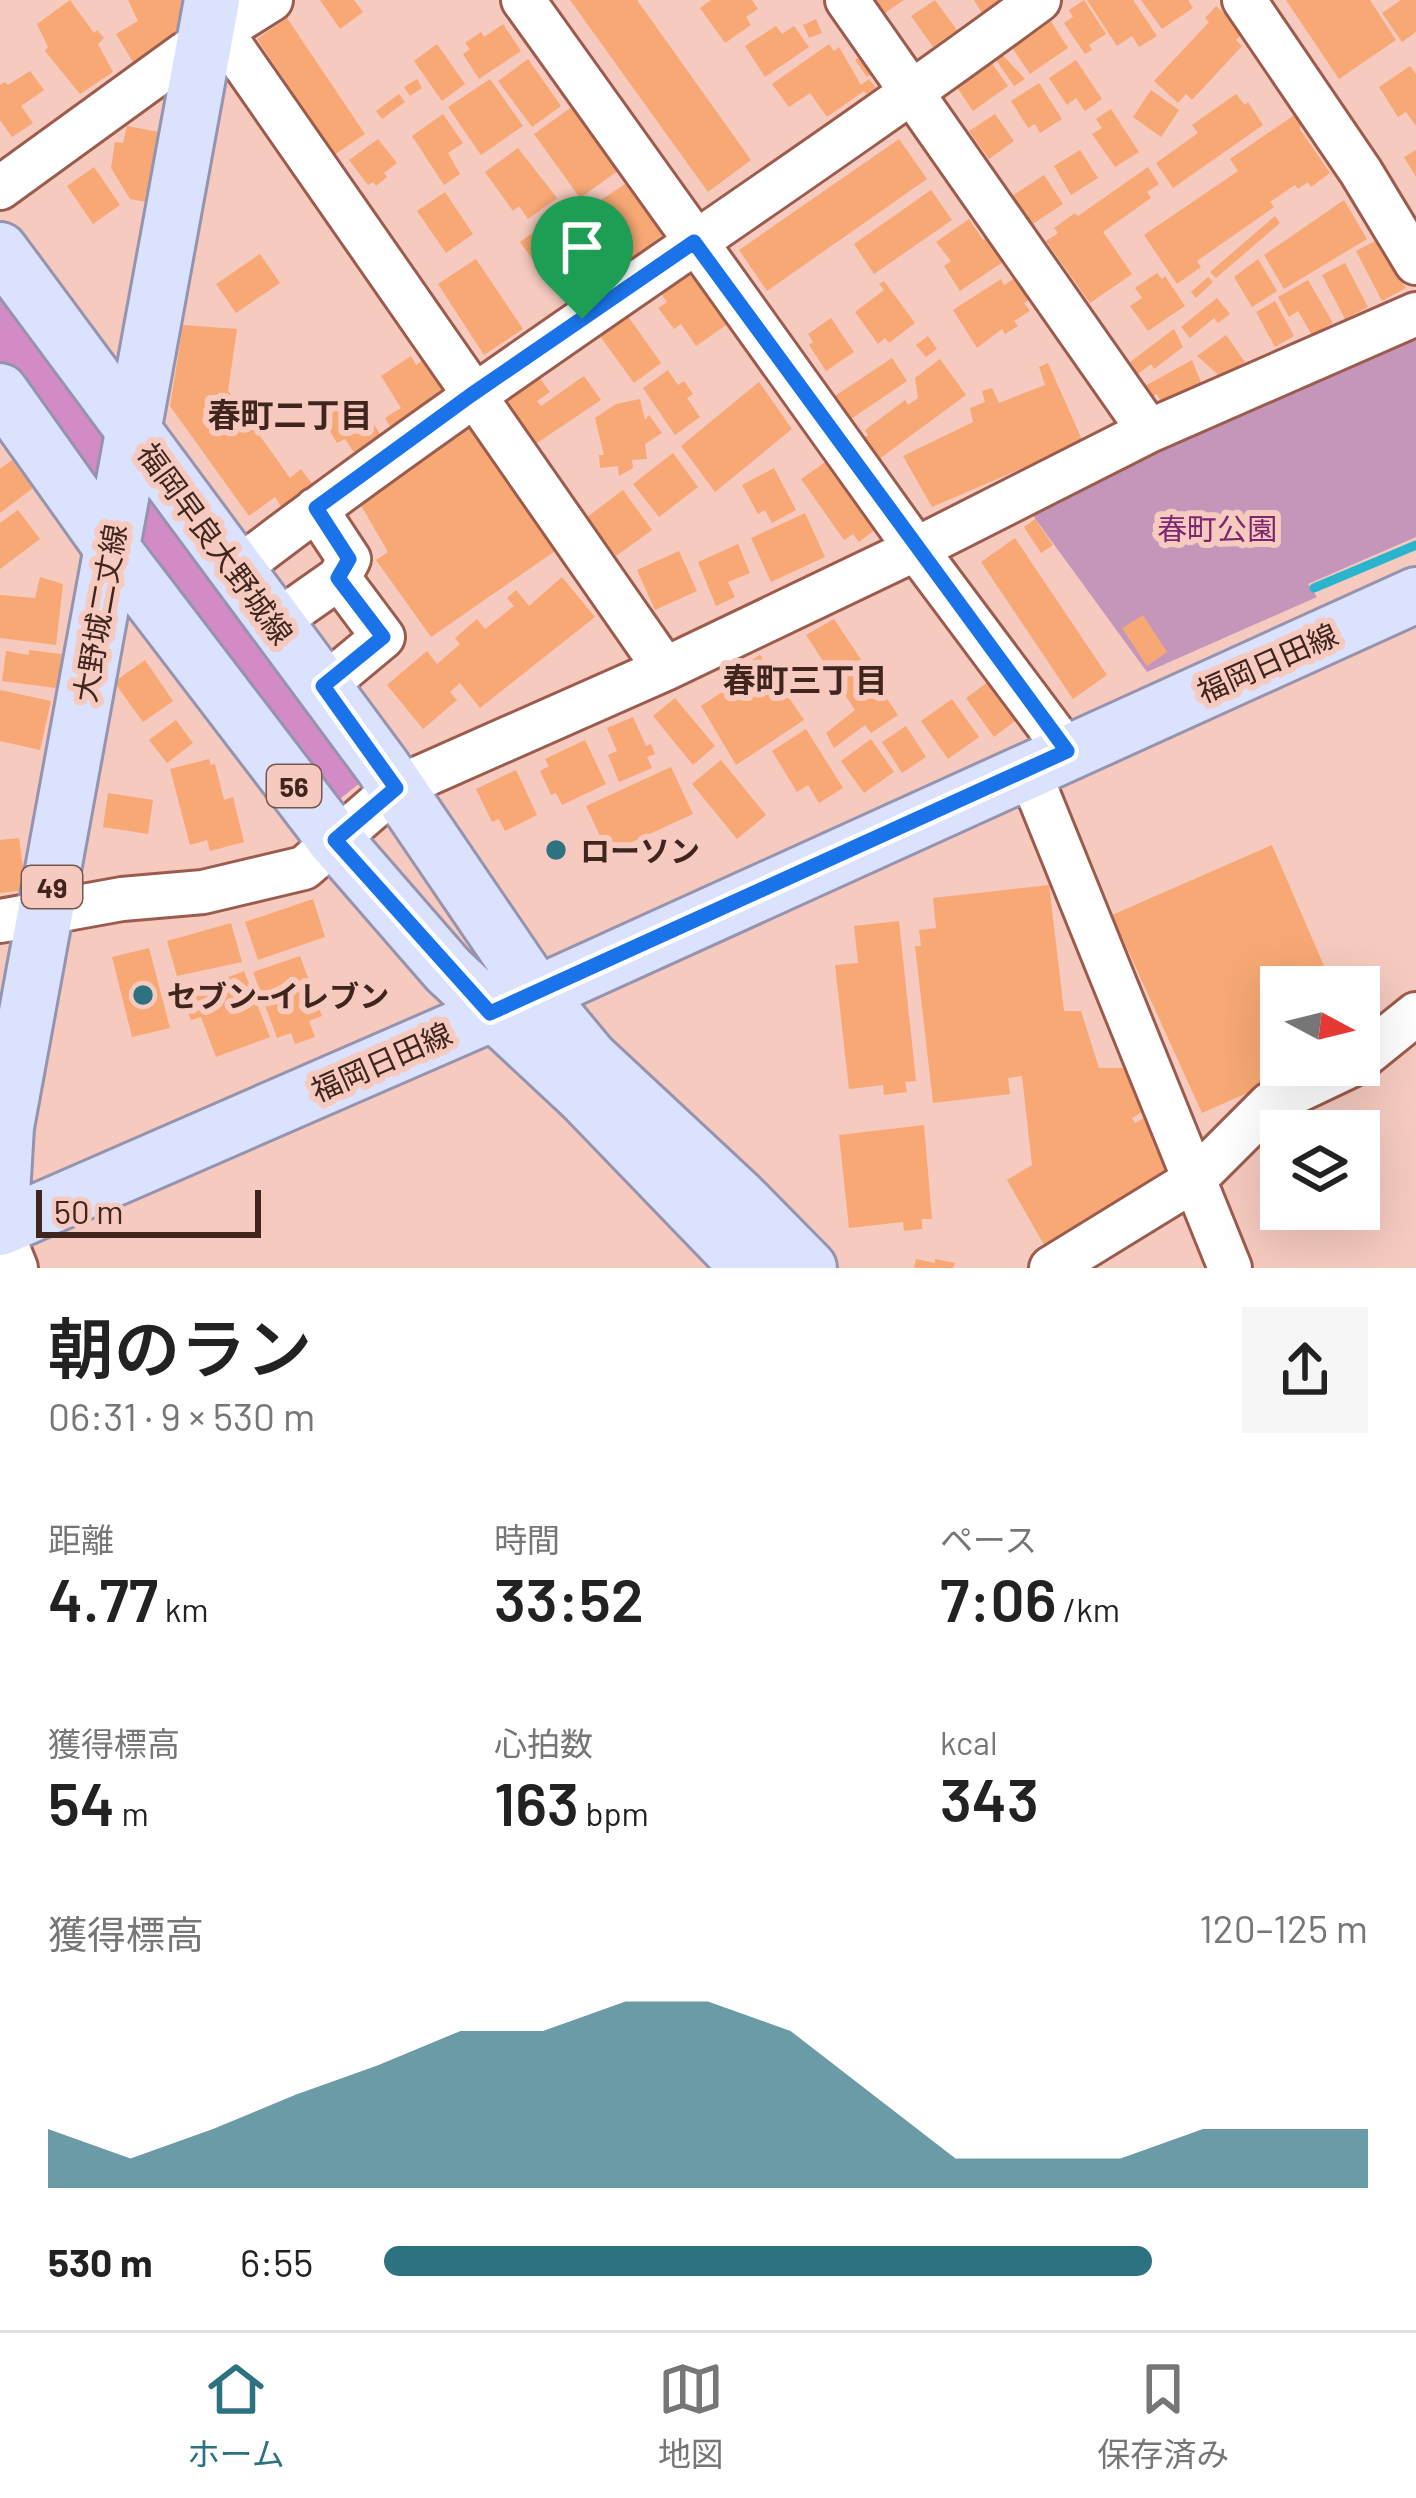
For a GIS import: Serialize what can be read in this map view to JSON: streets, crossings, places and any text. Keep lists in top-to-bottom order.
{
  "streets": {
    "main road": [
      "福岡早良大野城線",
      "大野城二丈線",
      "福岡日田線",
      "56",
      "49"
    ]
  },
  "crossings": [
    ["福岡早良大野城線", "大野城二丈線"],
    ["福岡早良大野城線", "福岡日田線"],
    ["大野城二丈線", "福岡日田線"]
  ],
  "districts": ["春町二丁目", "春町三丁目"],
  "parks": ["春町公園"],
  "places": ["ローソン", "セブン-イレブン"],
  "scale_bar": "50 m",
  "north": "right",
  "page": {
    "scale": "50 m",
    "heading": ["朝のラン", "06:31 · 9 × 530 m"],
    "stats": [
      ["距離", "4.77 km"],
      ["時間", "33:52"],
      ["ペース", "7:06 /km"],
      ["獲得標高", "54 m"],
      ["心拍数", "163 bpm"],
      ["kcal", "343"]
    ],
    "chart": ["獲得標高", "120–125 m"],
    "list": [
      {
        "name": "530 m",
        "note": "6:55"
      }
    ],
    "tabs": ["ホーム", "地図", "保存済み"]
  }
}
